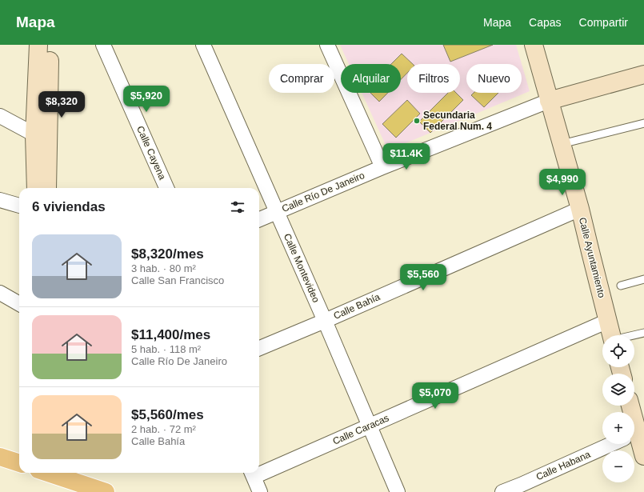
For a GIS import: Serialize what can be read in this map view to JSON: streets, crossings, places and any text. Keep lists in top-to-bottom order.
{
  "streets": {
    "street": [
      "Calle Cayena",
      "Calle Río De Janeiro",
      "Calle Ayuntamiento",
      "Calle Montevideo",
      "Calle Bahía",
      "Calle Caracas",
      "Calle Habana"
    ]
  },
  "crossings": [
    ["Calle Río De Janeiro", "Calle Ayuntamiento"],
    ["Calle Río De Janeiro", "Calle Montevideo"],
    ["Calle Ayuntamiento", "Calle Bahía"],
    ["Calle Ayuntamiento", "Calle Caracas"],
    ["Calle Montevideo", "Calle Bahía"],
    ["Calle Montevideo", "Calle Caracas"]
  ],
  "places": ["Secundaria Federal Num. 4"],
  "page": {
    "header": "Mapa",
    "nav": ["Mapa", "Capas", "Compartir"],
    "chip": [
      "Comprar",
      "Alquilar",
      "Filtros",
      "Nuevo"
    ],
    "price": [
      "$5,920",
      "$8,320",
      "$11.4K",
      "$4,990",
      "$5,560",
      "$5,070"
    ],
    "heading": "6 viviendas",
    "list": [
      {
        "name": "$8,320/mes",
        "note": "3 hab. · 80 m² · Calle San Francisco"
      },
      {
        "name": "$11,400/mes",
        "note": "5 hab. · 118 m² · Calle Río De Janeiro"
      },
      {
        "name": "$5,560/mes",
        "note": "2 hab. · 72 m² · Calle Bahía"
      }
    ],
    "map_buttons": ["+", "−"]
  }
}
